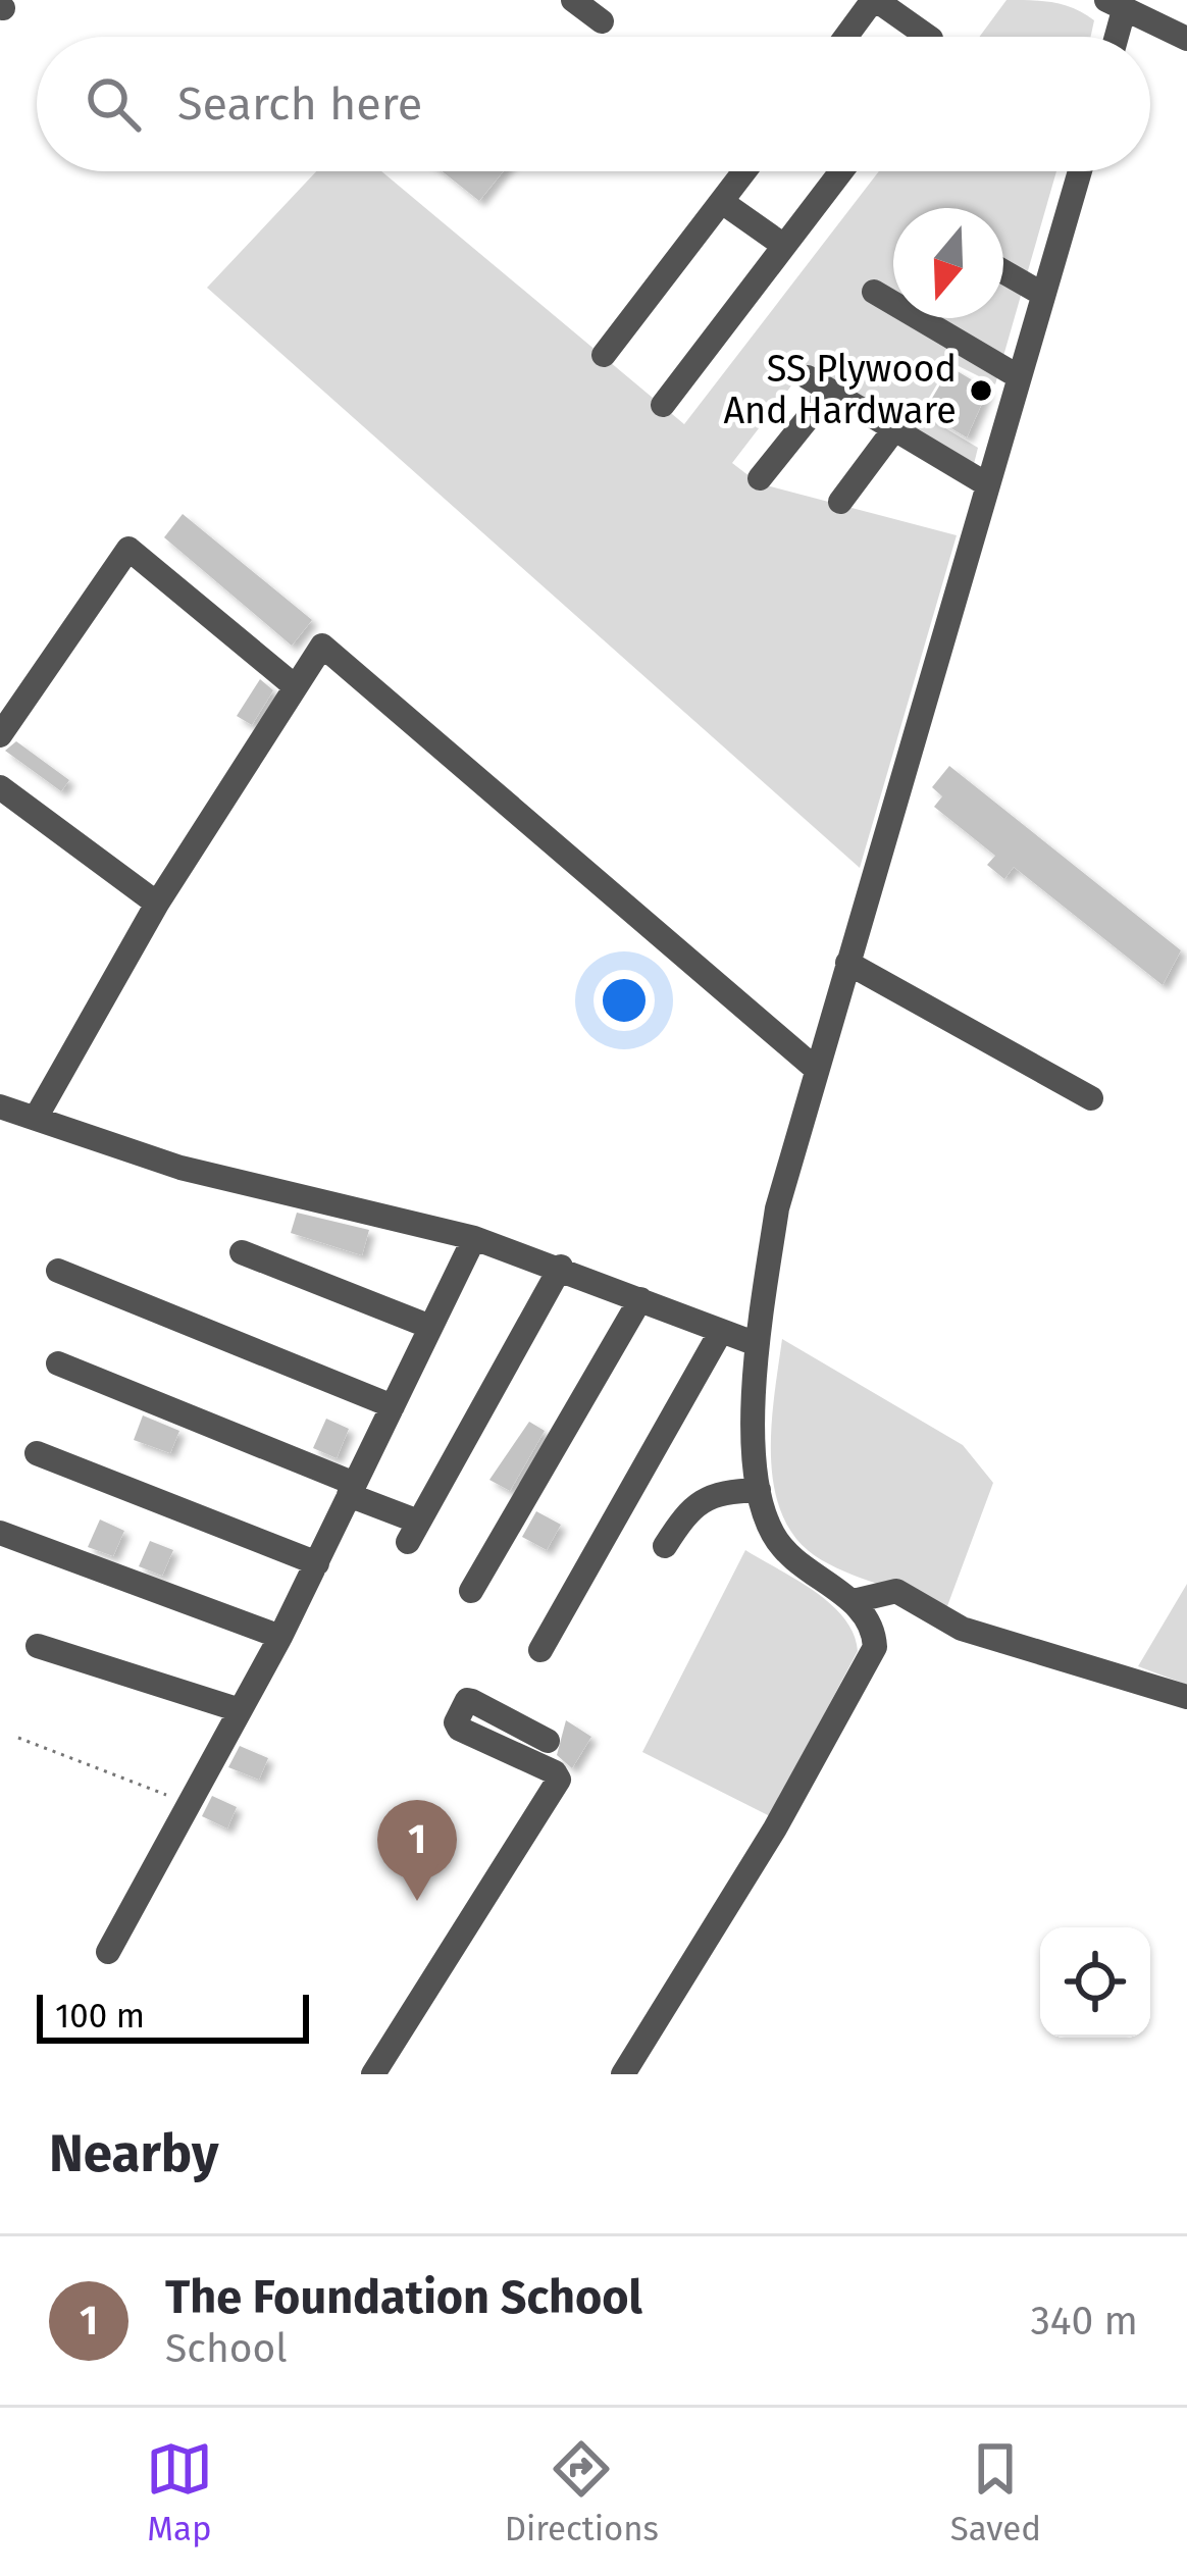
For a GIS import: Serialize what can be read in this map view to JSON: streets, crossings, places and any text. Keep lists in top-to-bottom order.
{
  "places": ["SS Plywood And Hardware"],
  "scale_bar": "100 m",
  "north": "bottom",
  "page": {
    "search": "Search here",
    "pins": "1",
    "scale": "100 m",
    "heading": "Nearby",
    "list": [
      {
        "mark": "1",
        "name": "The Foundation School",
        "note": "School",
        "value": "340 m"
      }
    ],
    "nav": ["Map", "Directions", "Saved"]
  }
}
